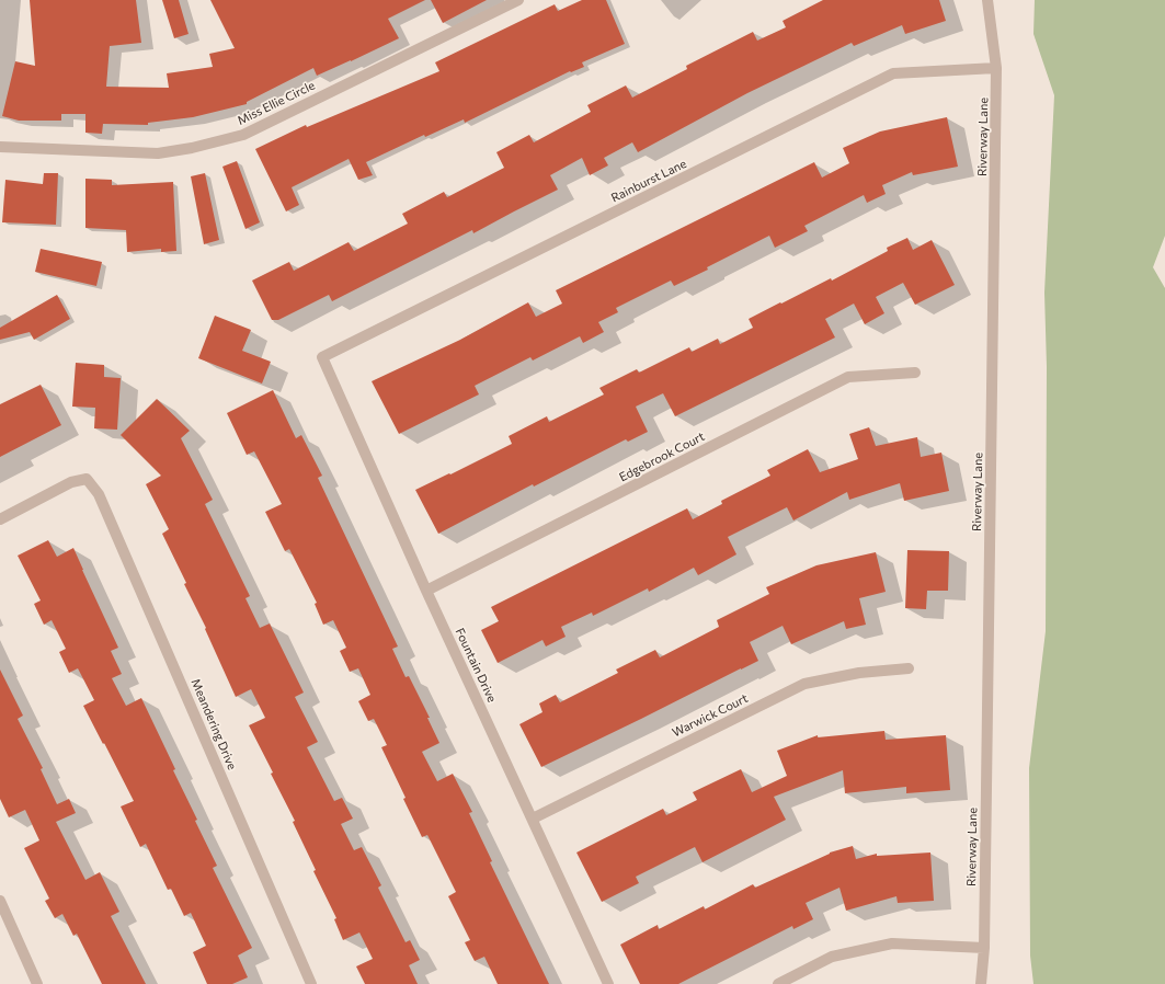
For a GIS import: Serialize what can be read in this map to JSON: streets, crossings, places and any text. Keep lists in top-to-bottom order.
{
  "streets": {
    "street": [
      "Miss Ellie Circle",
      "Riverway Lane",
      "Rainburst Lane",
      "Edgebrook Court",
      "Fountain Drive",
      "Warwick Court",
      "Meandering Drive"
    ]
  },
  "crossings": [
    ["Riverway Lane", "Rainburst Lane"],
    ["Rainburst Lane", "Fountain Drive"],
    ["Edgebrook Court", "Fountain Drive"],
    ["Fountain Drive", "Warwick Court"]
  ]
}
